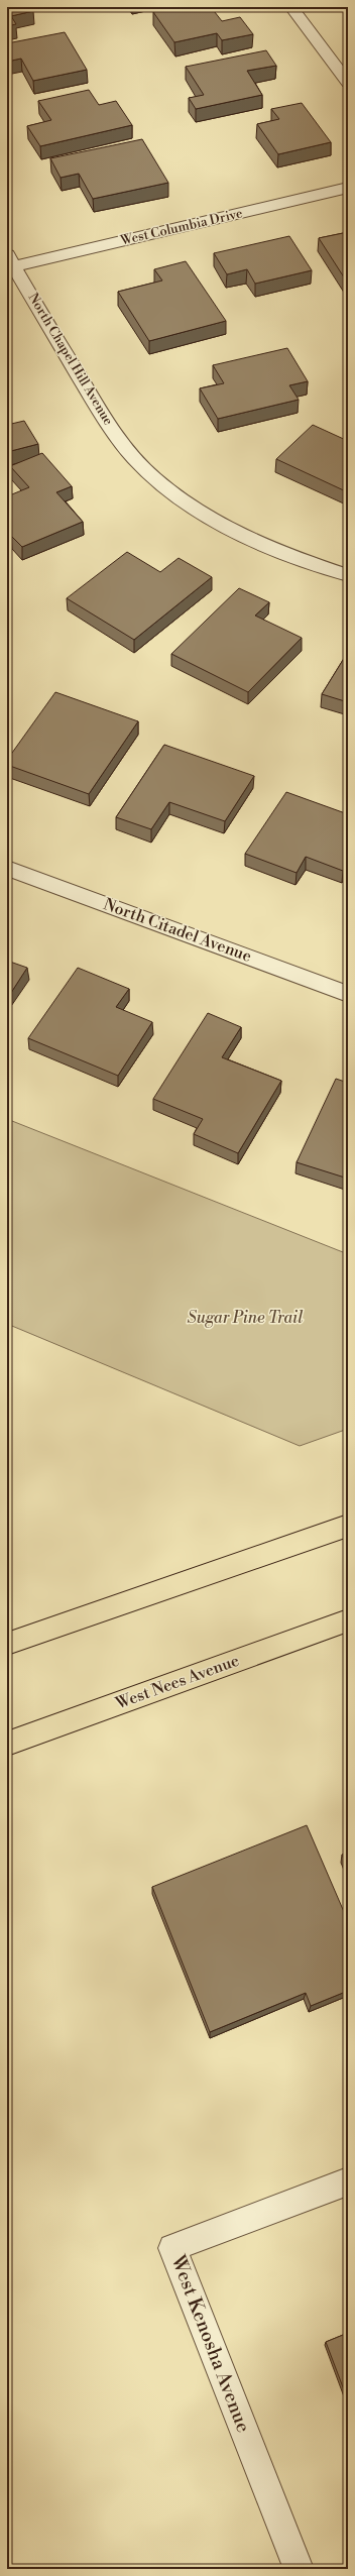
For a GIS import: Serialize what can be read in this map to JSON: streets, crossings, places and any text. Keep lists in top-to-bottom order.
{
  "streets": {
    "main road": ["West Nees Avenue"],
    "street": [
      "West Columbia Drive",
      "North Chapel Hill Avenue",
      "North Citadel Avenue",
      "West Kenosha Avenue"
    ]
  },
  "crossings": [
    ["West Columbia Drive", "North Chapel Hill Avenue"]
  ],
  "parks": ["Sugar Pine Trail"]
}
